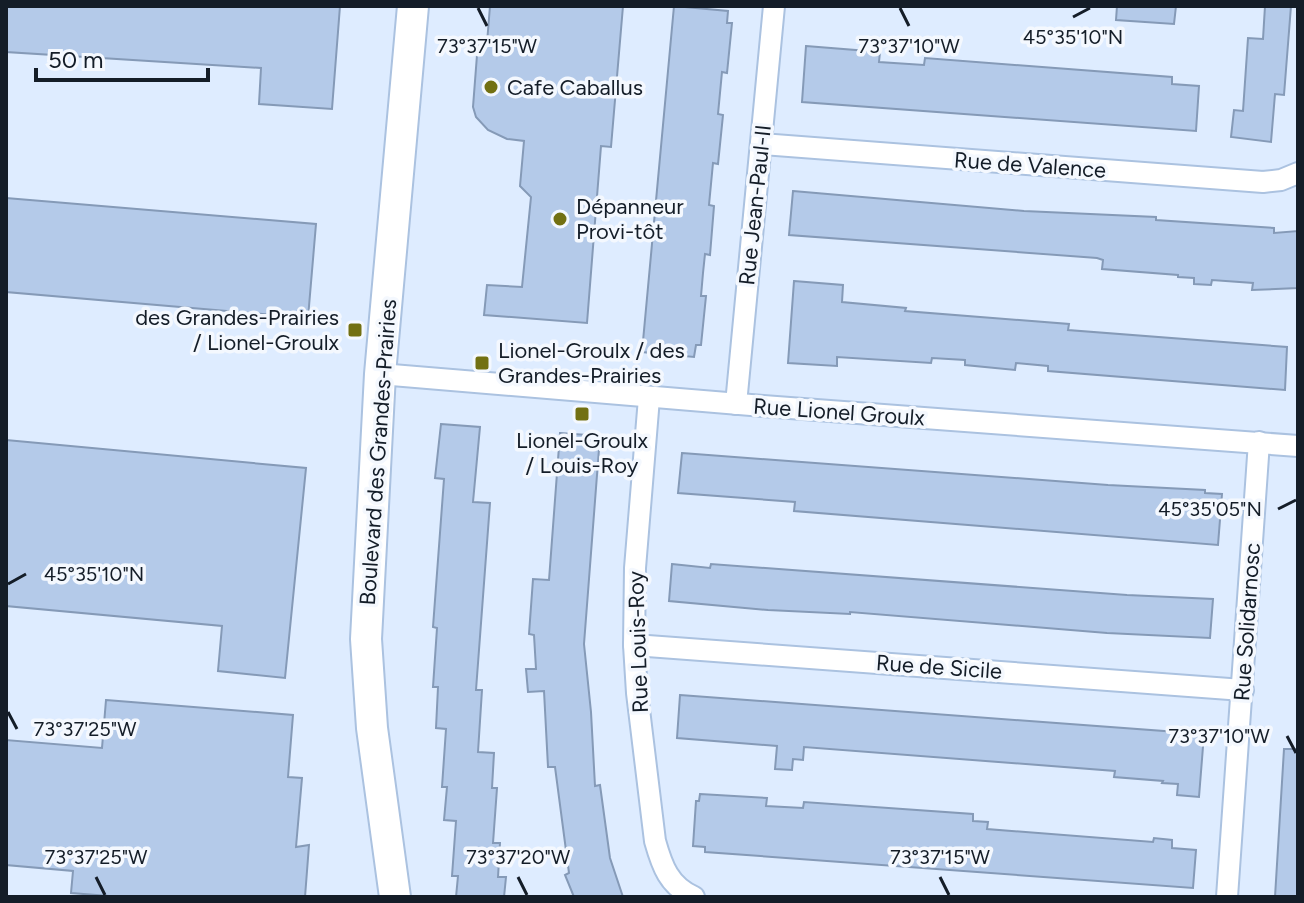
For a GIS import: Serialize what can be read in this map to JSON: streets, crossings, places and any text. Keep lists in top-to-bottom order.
{
  "streets": {
    "main road": ["Boulevard des Grandes-Prairies"],
    "street": [
      "Rue de Valence",
      "Rue Jean-Paul-II",
      "Rue Lionel Groulx",
      "Rue Solidarnosc",
      "Rue Louis-Roy",
      "Rue de Sicile"
    ]
  },
  "crossings": [
    ["Rue de Valence", "Rue Jean-Paul-II"],
    ["Rue Jean-Paul-II", "Rue Lionel Groulx"],
    ["Rue Lionel Groulx", "Boulevard des Grandes-Prairies"],
    ["Rue Lionel Groulx", "Rue Solidarnosc"],
    ["Rue Lionel Groulx", "Rue Louis-Roy"],
    ["Rue Solidarnosc", "Rue de Sicile"],
    ["Rue Louis-Roy", "Rue de Sicile"]
  ],
  "places": {
    "other": ["Cafe Caballus", "Dépanneur Provi-tôt"],
    "transit": ["des Grandes-Prairies / Lionel-Groulx", "Lionel-Groulx / des Grandes-Prairies", "Lionel-Groulx / Louis-Roy"]
  },
  "scale_bar": "50 m",
  "coordinates": [
    "45°35'10\"N",
    "73°37'15\"W",
    "73°37'10\"W",
    "45°35'05\"N",
    "73°37'25\"W",
    "73°37'20\"W"
  ]
}
